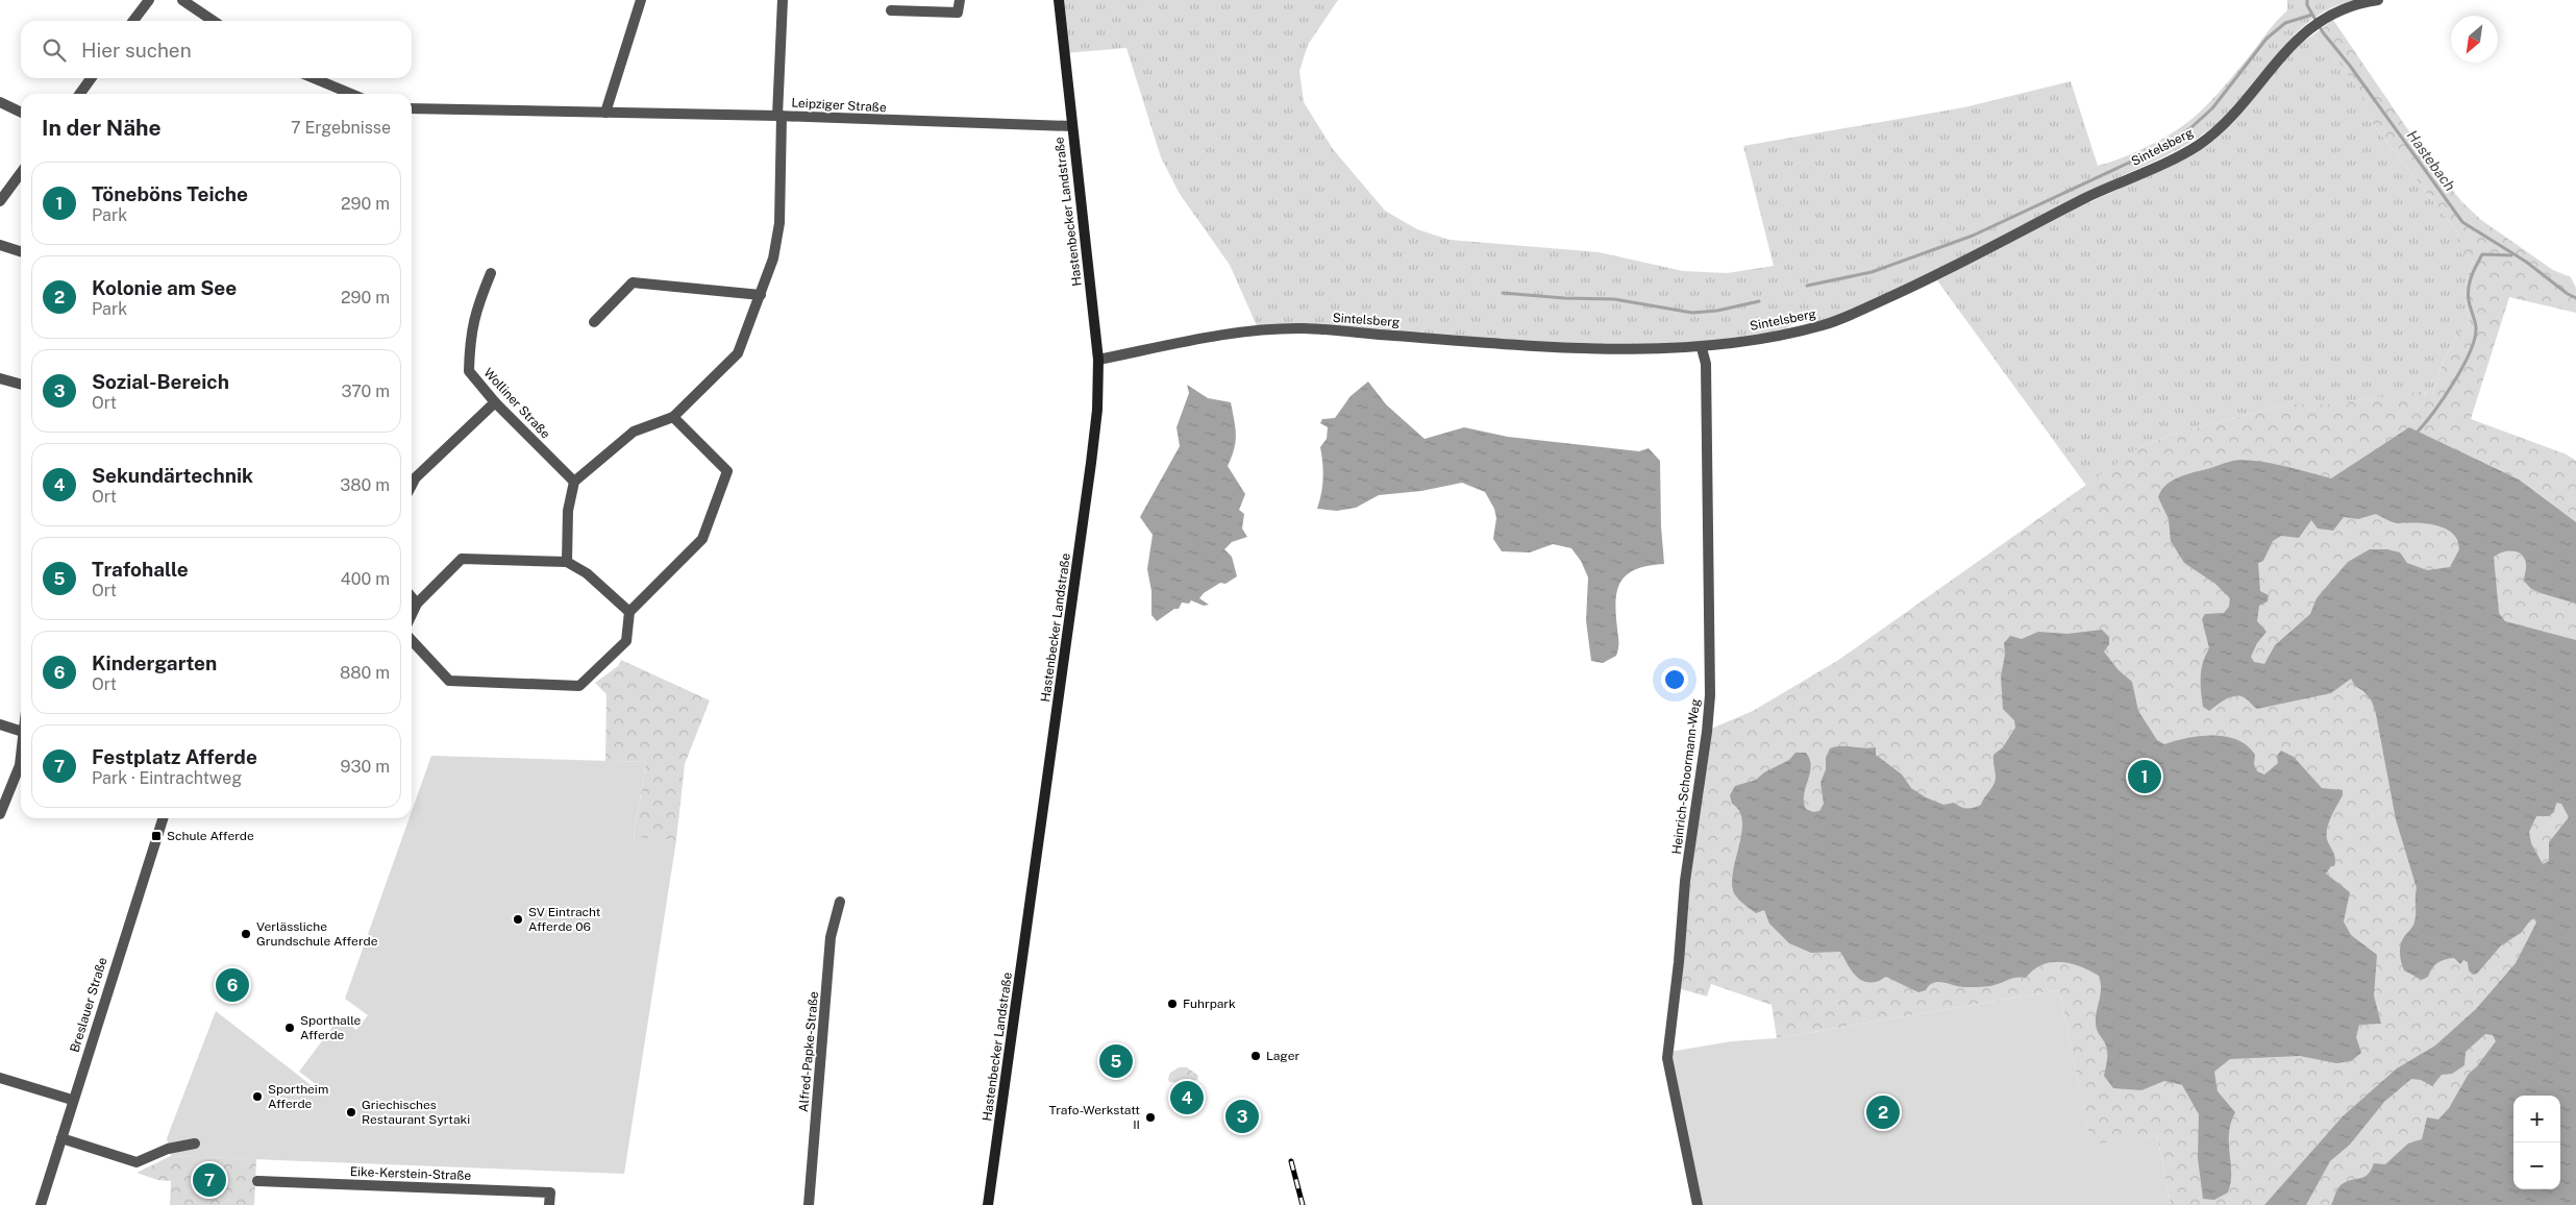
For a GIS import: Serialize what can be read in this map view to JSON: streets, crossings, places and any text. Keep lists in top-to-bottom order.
{
  "streets": {
    "main road": ["Hastenbecker Landstraße"],
    "street": [
      "Leipziger Straße",
      "Sintelsberg",
      "Wolliner Straße",
      "Heinrich-Schoormann-Weg",
      "Breslauer Straße",
      "Alfred-Papke-Straße",
      "Eike-Kerstein-Straße"
    ]
  },
  "crossings": [
    ["Leipziger Straße", "Hastenbecker Landstraße"],
    ["Sintelsberg", "Hastenbecker Landstraße"],
    ["Sintelsberg", "Heinrich-Schoormann-Weg"]
  ],
  "water": ["Hastebach"],
  "places": {
    "transit": ["Schule Afferde"],
    "other": [
      "SV Eintracht Afferde 06",
      "Verlässliche Grundschule Afferde",
      "Fuhrpark",
      "Sporthalle Afferde",
      "Lager",
      "Sportheim Afferde",
      "Griechisches Restaurant Syrtaki",
      "Trafo-Werkstatt II"
    ]
  },
  "north": "bottom left",
  "page": {
    "search": "Hier suchen",
    "heading": ["In der Nähe", "7 Ergebnisse"],
    "list": [
      {
        "mark": "1",
        "name": "Töneböns Teiche",
        "note": "Park",
        "value": "290 m"
      },
      {
        "mark": "2",
        "name": "Kolonie am See",
        "note": "Park",
        "value": "290 m"
      },
      {
        "mark": "3",
        "name": "Sozial-Bereich",
        "note": "Ort",
        "value": "370 m"
      },
      {
        "mark": "4",
        "name": "Sekundärtechnik",
        "note": "Ort",
        "value": "380 m"
      },
      {
        "mark": "5",
        "name": "Trafohalle",
        "note": "Ort",
        "value": "400 m"
      },
      {
        "mark": "6",
        "name": "Kindergarten",
        "note": "Ort",
        "value": "880 m"
      },
      {
        "mark": "7",
        "name": "Festplatz Afferde",
        "note": "Park · Eintrachtweg",
        "value": "930 m"
      }
    ],
    "pins": [
      "1",
      "6",
      "5",
      "4",
      "2",
      "3",
      "7"
    ],
    "map_buttons": ["+", "−"]
  }
}
